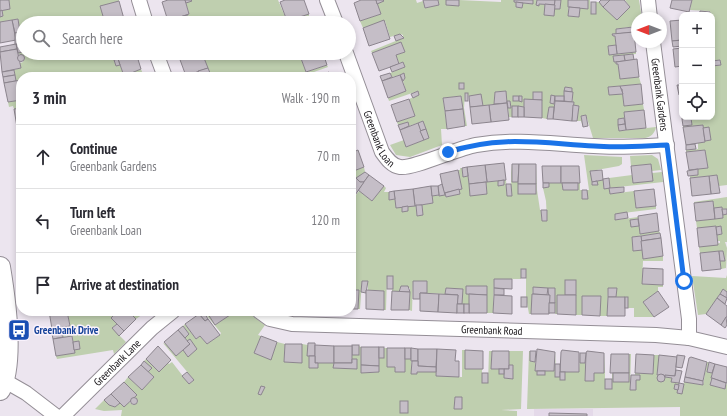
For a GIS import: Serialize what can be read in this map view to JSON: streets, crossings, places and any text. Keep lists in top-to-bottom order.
{
  "streets": {
    "street": [
      "Greenbank Gardens",
      "Greenbank Loan",
      "Greenbank Road",
      "Greenbank Lane"
    ]
  },
  "crossings": [
    ["Greenbank Gardens", "Greenbank Loan"],
    ["Greenbank Gardens", "Greenbank Road"]
  ],
  "places": {
    "bus stop": ["Greenbank Drive"]
  },
  "north": "left",
  "page": {
    "map_buttons": ["+", "−"],
    "search": "Search here",
    "heading": ["3 min", "Walk · 190 m"],
    "list": [
      ["Continue", "Greenbank Gardens", "70 m"],
      ["Turn left", "Greenbank Loan", "120 m"],
      "Arrive at destination"
    ]
  }
}
